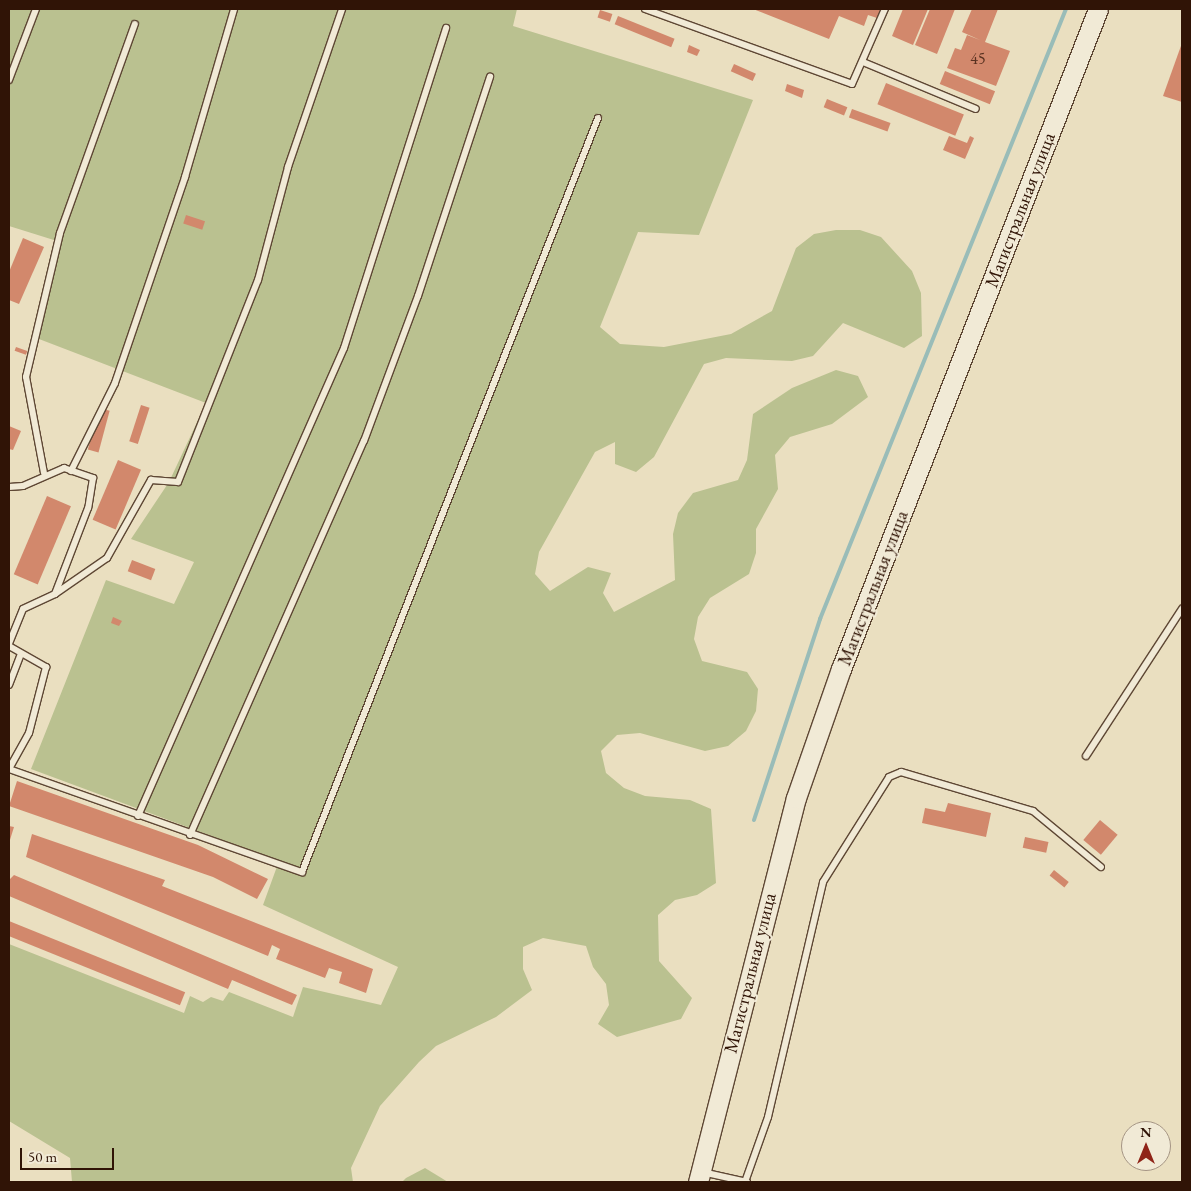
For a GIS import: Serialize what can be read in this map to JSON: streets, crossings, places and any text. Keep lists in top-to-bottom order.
{
  "streets": {
    "main road": ["Магистральная улица"]
  },
  "house_numbers": ["45"],
  "scale_bar": "50 m",
  "north": "top"
}
